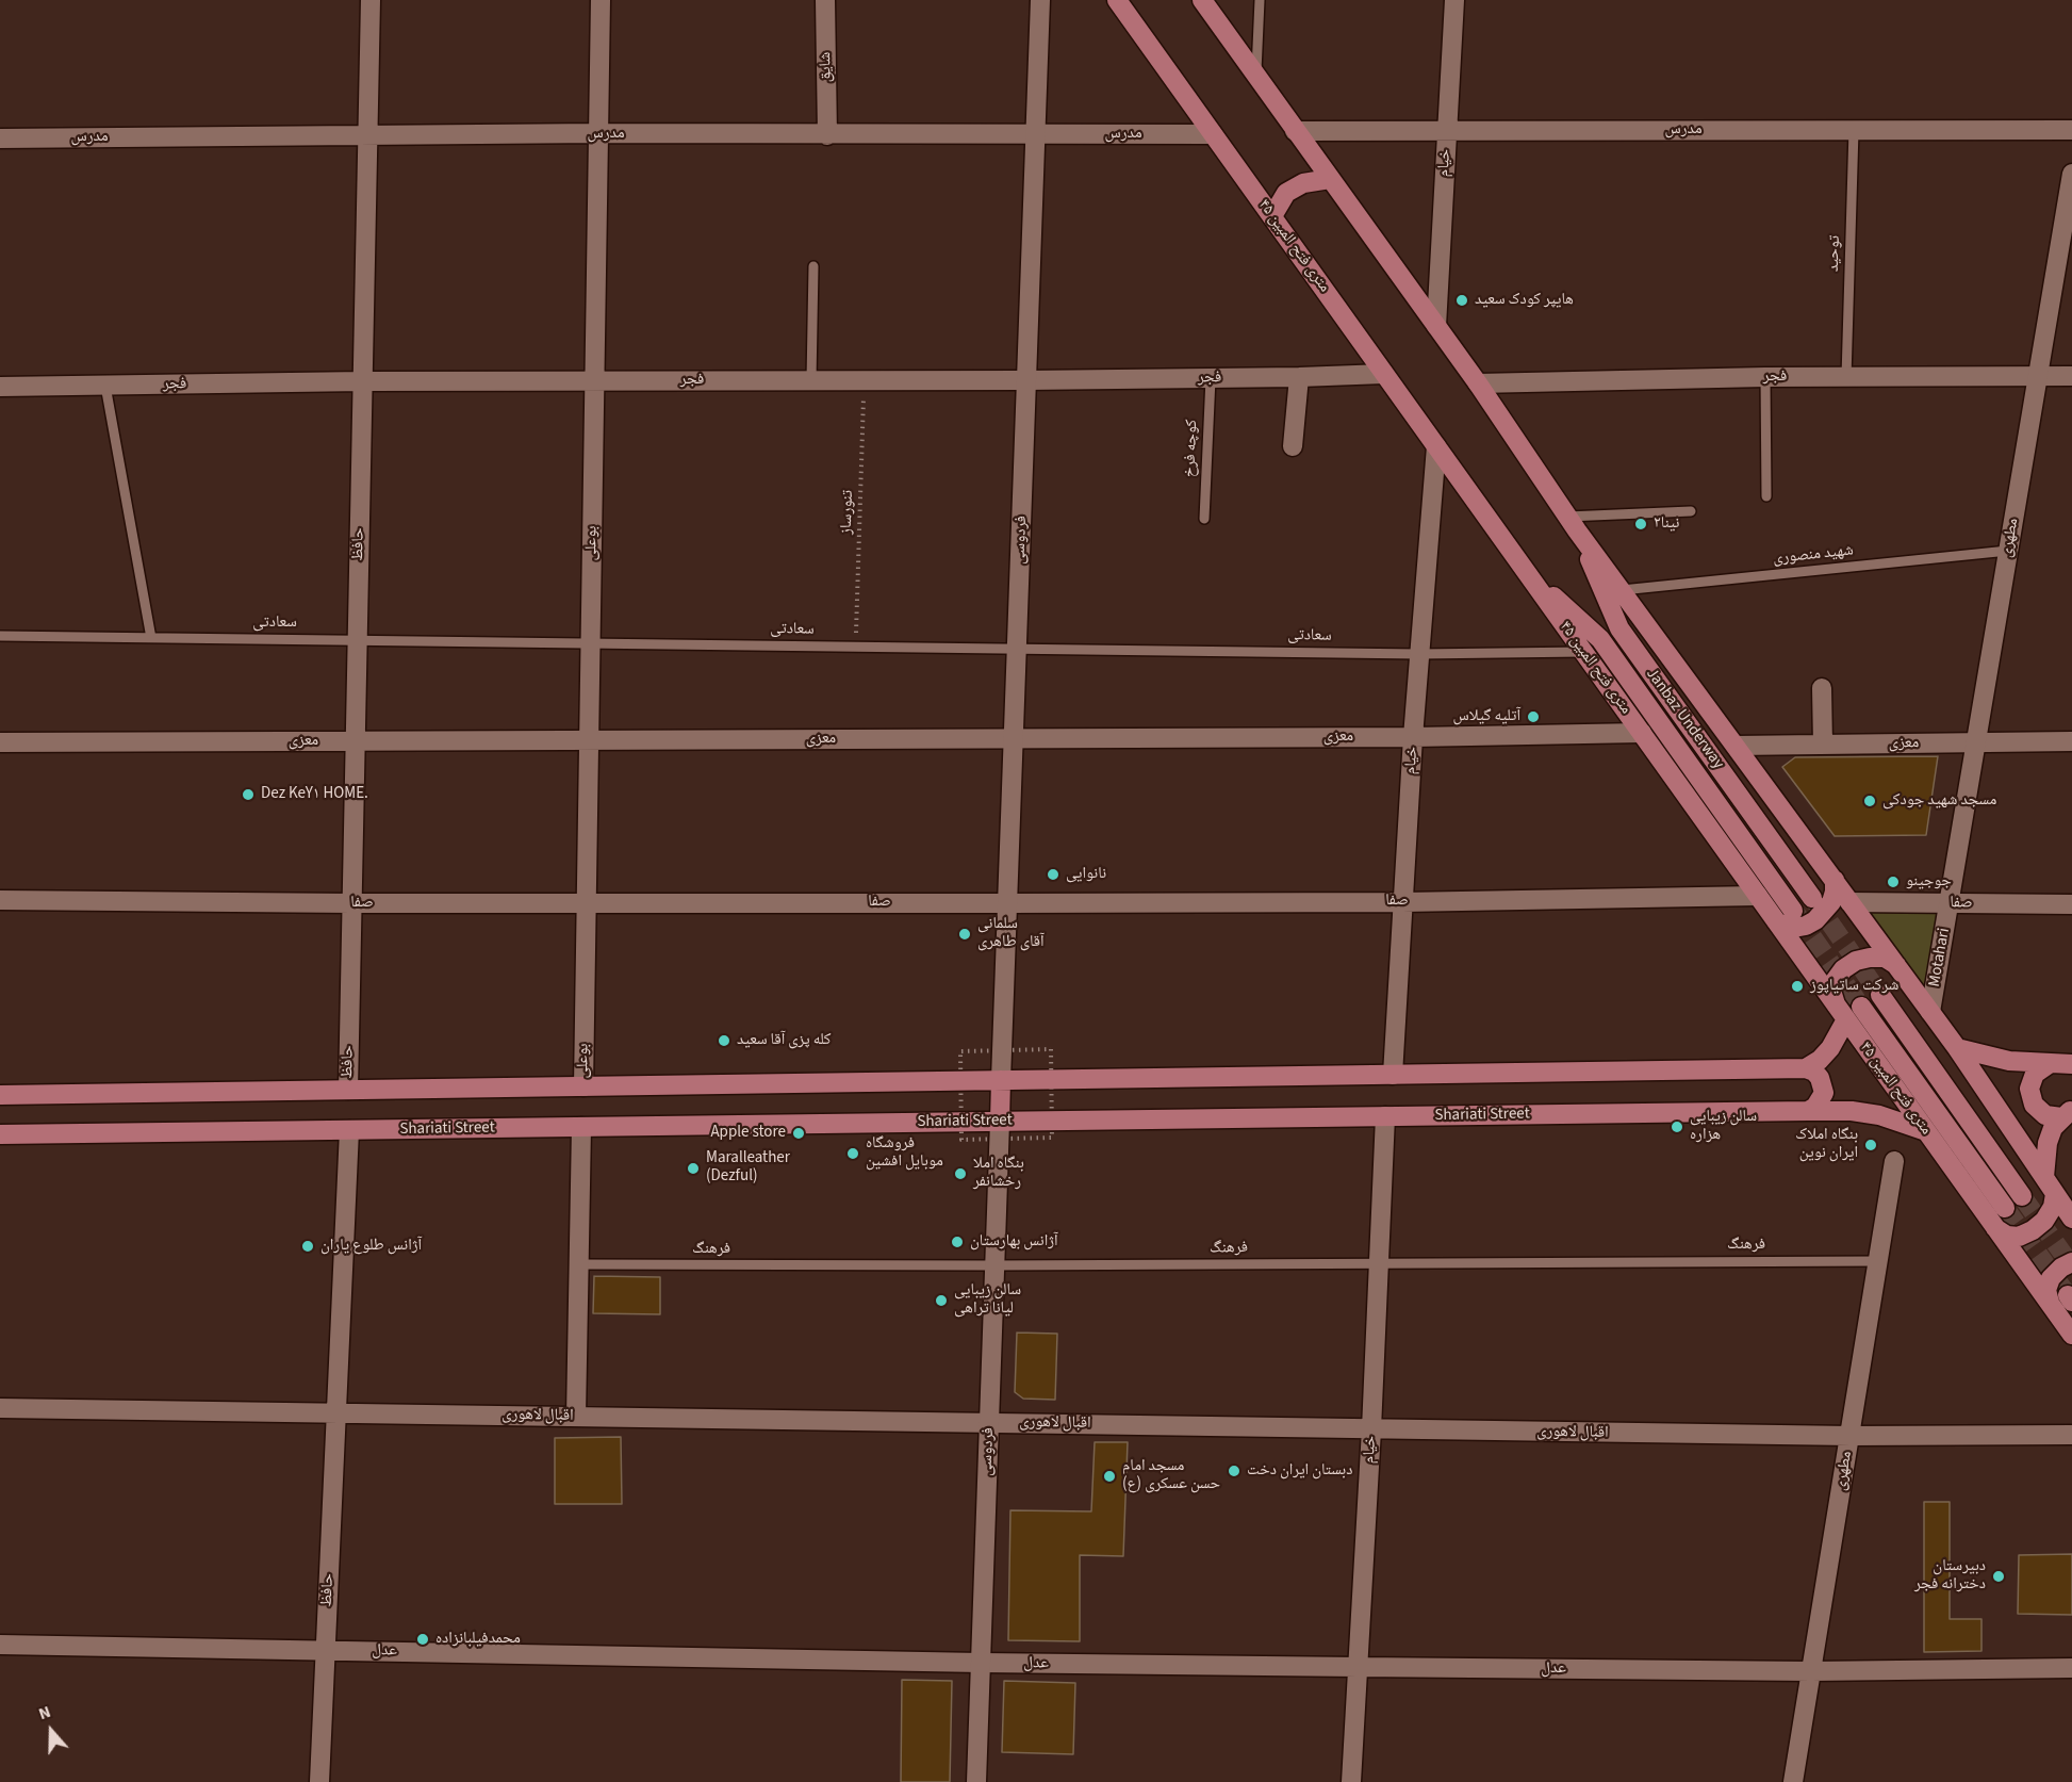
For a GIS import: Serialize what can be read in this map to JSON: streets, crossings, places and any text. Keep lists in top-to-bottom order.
{
  "streets": {
    "main road": ["۴۵ متری فتح المبین", "Janbaz Underway", "Shariati Street"],
    "street": [
      "شایق",
      "مدرس",
      "خیام",
      "فجر",
      "مطهری",
      "فردوسی",
      "بوعلی",
      "حافظ",
      "معزی",
      "صفا",
      "Motahari",
      "اقبال لاهوری",
      "عدل"
    ],
    "lane": [
      "توحید",
      "کوچه فرخ",
      "شهید منصوری",
      "سعادتی",
      "فرهنگ"
    ],
    "path": ["تنورساز"]
  },
  "crossings": [
    ["شایق", "مدرس"],
    ["مدرس", "خیام"],
    ["مدرس", "۴۵ متری فتح المبین"],
    ["مدرس", "توحید"],
    ["مدرس", "فردوسی"],
    ["مدرس", "بوعلی"],
    ["مدرس", "حافظ"],
    ["خیام", "۴۵ متری فتح المبین"],
    ["خیام", "سعادتی"],
    ["خیام", "معزی"],
    ["خیام", "صفا"],
    ["خیام", "Shariati Street"],
    ["خیام", "فرهنگ"],
    ["خیام", "اقبال لاهوری"],
    ["خیام", "عدل"],
    ["۴۵ متری فتح المبین", "فجر"],
    ["۴۵ متری فتح المبین", "سعادتی"],
    ["۴۵ متری فتح المبین", "Janbaz Underway"],
    ["۴۵ متری فتح المبین", "معزی"],
    ["۴۵ متری فتح المبین", "صفا"],
    ["۴۵ متری فتح المبین", "Shariati Street"],
    ["توحید", "فجر"],
    ["فجر", "کوچه فرخ"],
    ["فجر", "تنورساز"],
    ["فجر", "مطهری"],
    ["فجر", "فردوسی"],
    ["فجر", "بوعلی"],
    ["فجر", "حافظ"],
    ["تنورساز", "سعادتی"],
    ["مطهری", "شهید منصوری"],
    ["مطهری", "معزی"],
    ["مطهری", "صفا"],
    ["مطهری", "Motahari"],
    ["مطهری", "فرهنگ"],
    ["مطهری", "اقبال لاهوری"],
    ["مطهری", "عدل"],
    ["فردوسی", "سعادتی"],
    ["فردوسی", "معزی"],
    ["فردوسی", "صفا"],
    ["فردوسی", "Shariati Street"],
    ["فردوسی", "فرهنگ"],
    ["فردوسی", "اقبال لاهوری"],
    ["فردوسی", "عدل"],
    ["بوعلی", "سعادتی"],
    ["بوعلی", "معزی"],
    ["بوعلی", "صفا"],
    ["حافظ", "سعادتی"],
    ["حافظ", "معزی"],
    ["حافظ", "صفا"],
    ["حافظ", "Shariati Street"],
    ["حافظ", "اقبال لاهوری"],
    ["حافظ", "عدل"],
    ["صفا", "Motahari"]
  ],
  "places": [
    "هایپر کودک سعید",
    "نینا۲",
    "آتلیه گیلاس",
    "Dez KeY۱ HOME.",
    "مسجد شهید جودکی",
    "نانوایی",
    "جوجینو",
    "سلمانی آقای طاهری",
    "شرکت ساتیاپوز",
    "کله پزی آقا سعید",
    "سالن زیبایی هزاره",
    "Apple store",
    "بنگاه املاک ایران نوین",
    "فروشگاه موبایل افشین",
    "Maralleather (Dezful)",
    "بنگاه املا رخشانفر",
    "آژانس بهارستان",
    "آژانس طلوع یاران",
    "سالن زیبایی لیانا تراهی",
    "دبستان ایران دخت",
    "مسجد امام حسن عسکری (ع)",
    "دبیرستان دخترانه فجر",
    "محمدفيلبانزاده"
  ],
  "north": "top"
}
